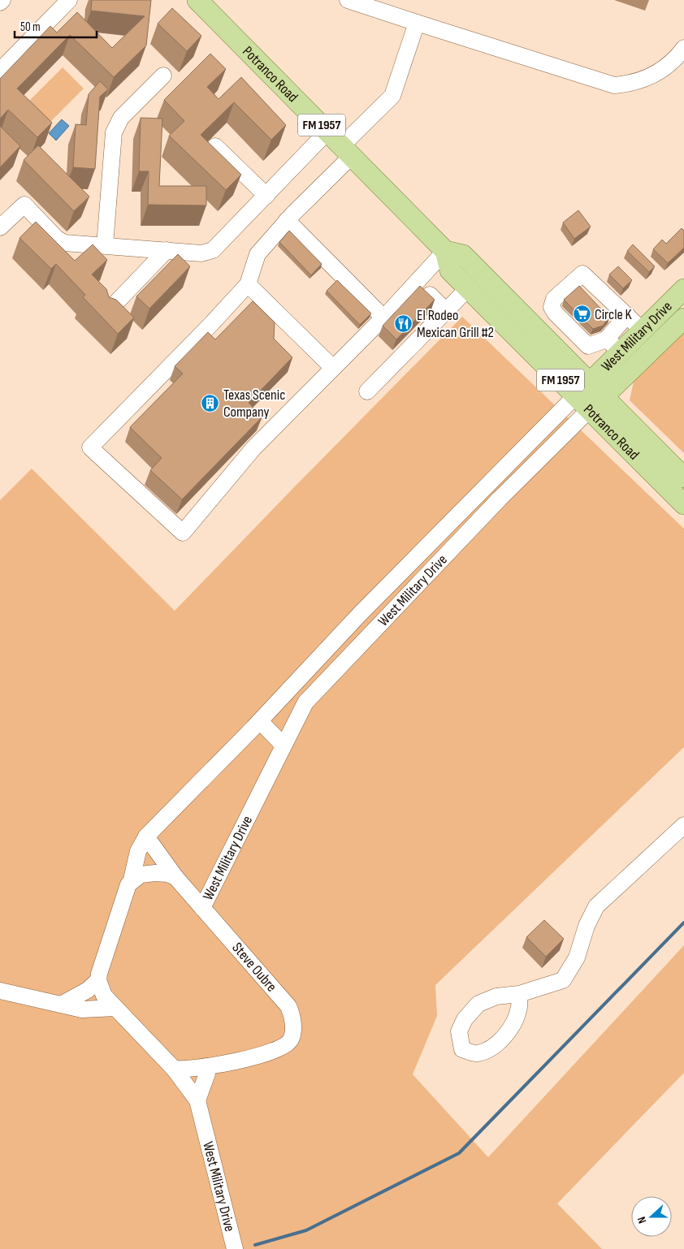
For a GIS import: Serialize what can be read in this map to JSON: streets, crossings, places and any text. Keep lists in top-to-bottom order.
{
  "streets": {
    "main road": ["Potranco Road", "FM 1957", "West Military Drive"],
    "street": ["Steve Oubre"]
  },
  "crossings": [
    ["Potranco Road", "West Military Drive"],
    ["West Military Drive", "Steve Oubre"]
  ],
  "places": {
    "supermarket": ["Circle K"],
    "restaurant": ["El Rodeo Mexican Grill #2"],
    "building": ["Texas Scenic Company"]
  },
  "scale_bar": "50 m",
  "north": "left"
}
